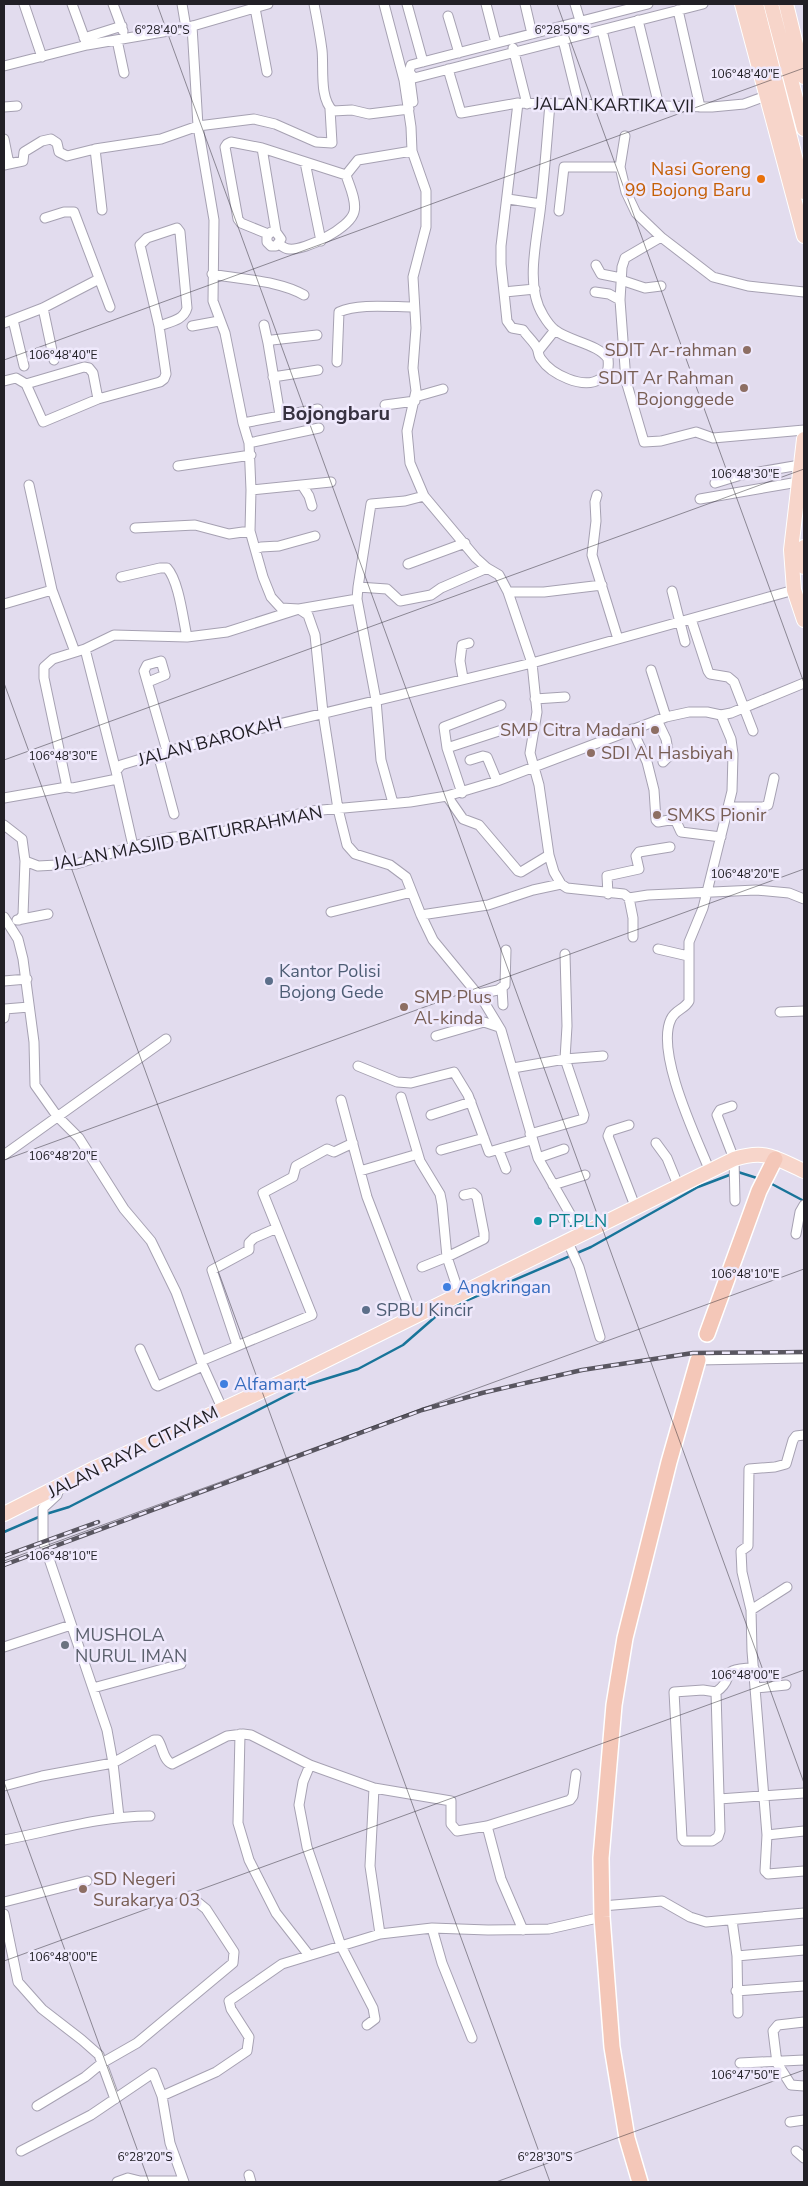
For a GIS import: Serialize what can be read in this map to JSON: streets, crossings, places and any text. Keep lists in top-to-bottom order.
{
  "streets": {
    "main road": ["JALAN RAYA CITAYAM"],
    "street": ["JALAN KARTIKA VII", "JALAN BAROKAH", "JALAN MASJID BAITURRAHMAN"]
  },
  "crossings": [
    ["JALAN BAROKAH", "JALAN MASJID BAITURRAHMAN"]
  ],
  "districts": ["Bojongbaru"],
  "places": [
    "Nasi Goreng 99 Bojong Baru",
    "SDIT Ar-rahman",
    "SDIT Ar Rahman Bojonggede",
    "SMP Citra Madani",
    "SDI Al Hasbiyah",
    "SMKS Pionir",
    "Kantor Polisi Bojong Gede",
    "SMP Plus Al-kinda",
    "PT.PLN",
    "Angkringan",
    "SPBU Kincir",
    "Alfamart",
    "MUSHOLA NURUL IMAN",
    "SD Negeri Surakarya 03"
  ],
  "coordinates": [
    "6°28'40\"S",
    "6°28'50\"S",
    "106°48'40\"E",
    "106°48'30\"E",
    "106°48'20\"E",
    "106°48'10\"E",
    "106°48'00\"E",
    "106°47'50\"E",
    "6°28'20\"S",
    "6°28'30\"S"
  ]
}
